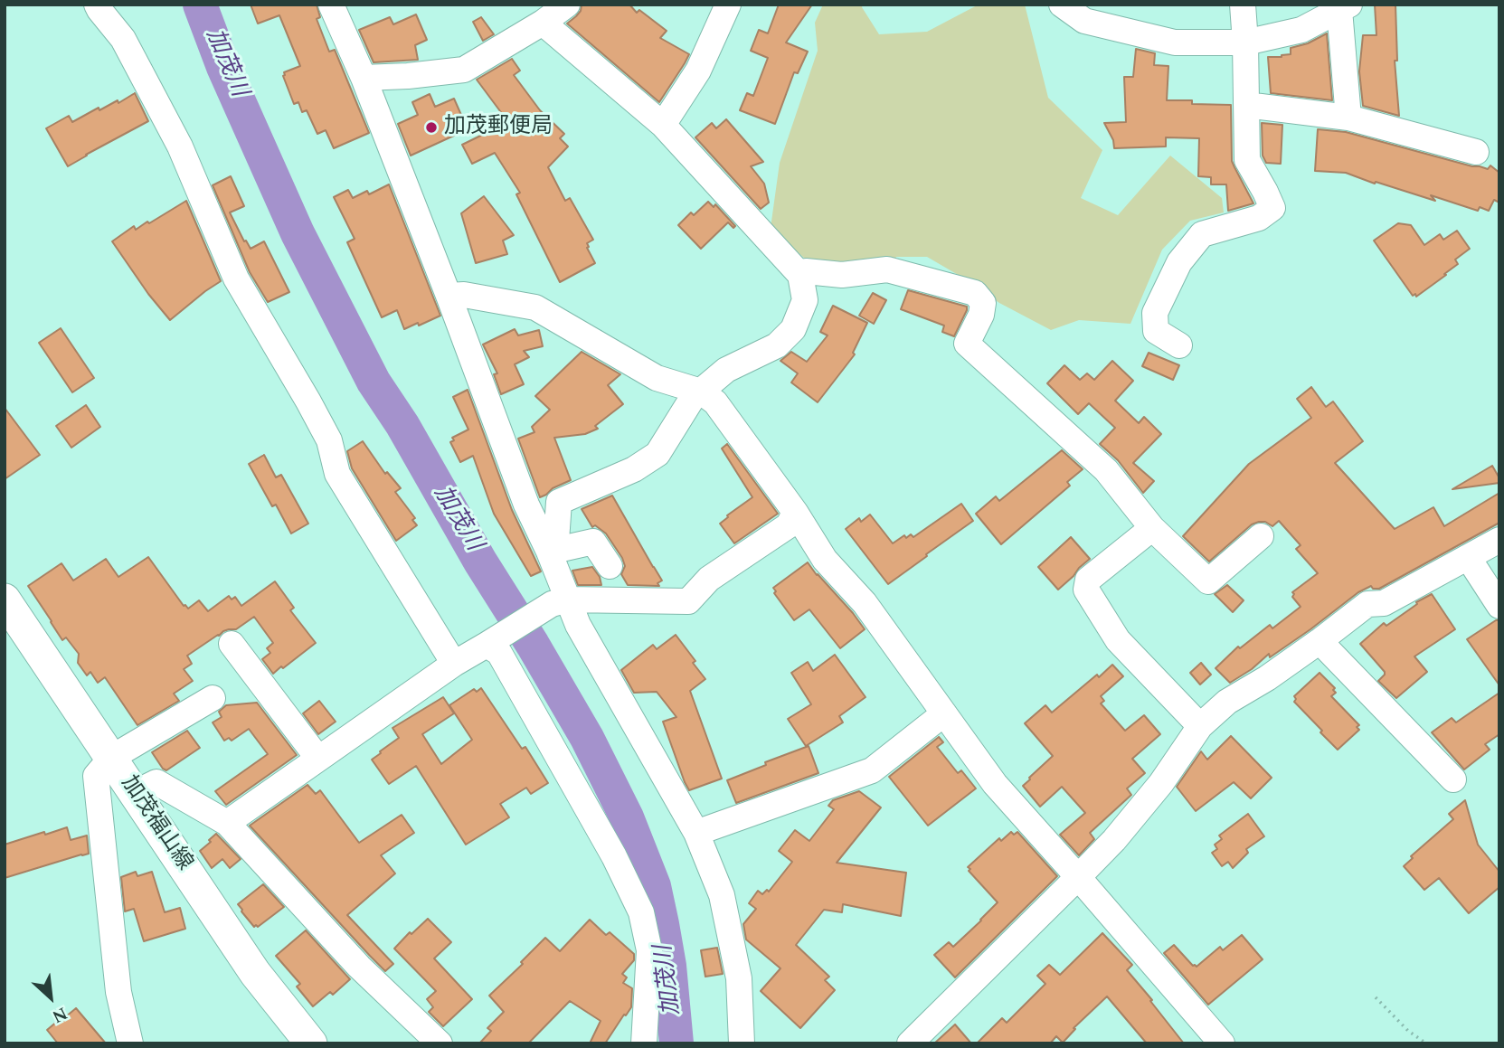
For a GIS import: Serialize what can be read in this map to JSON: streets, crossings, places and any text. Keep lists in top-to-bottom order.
{
  "streets": {
    "main road": ["加茂福山線"]
  },
  "water": ["加茂川"],
  "places": ["加茂郵便局"],
  "north": "bottom right"
}
